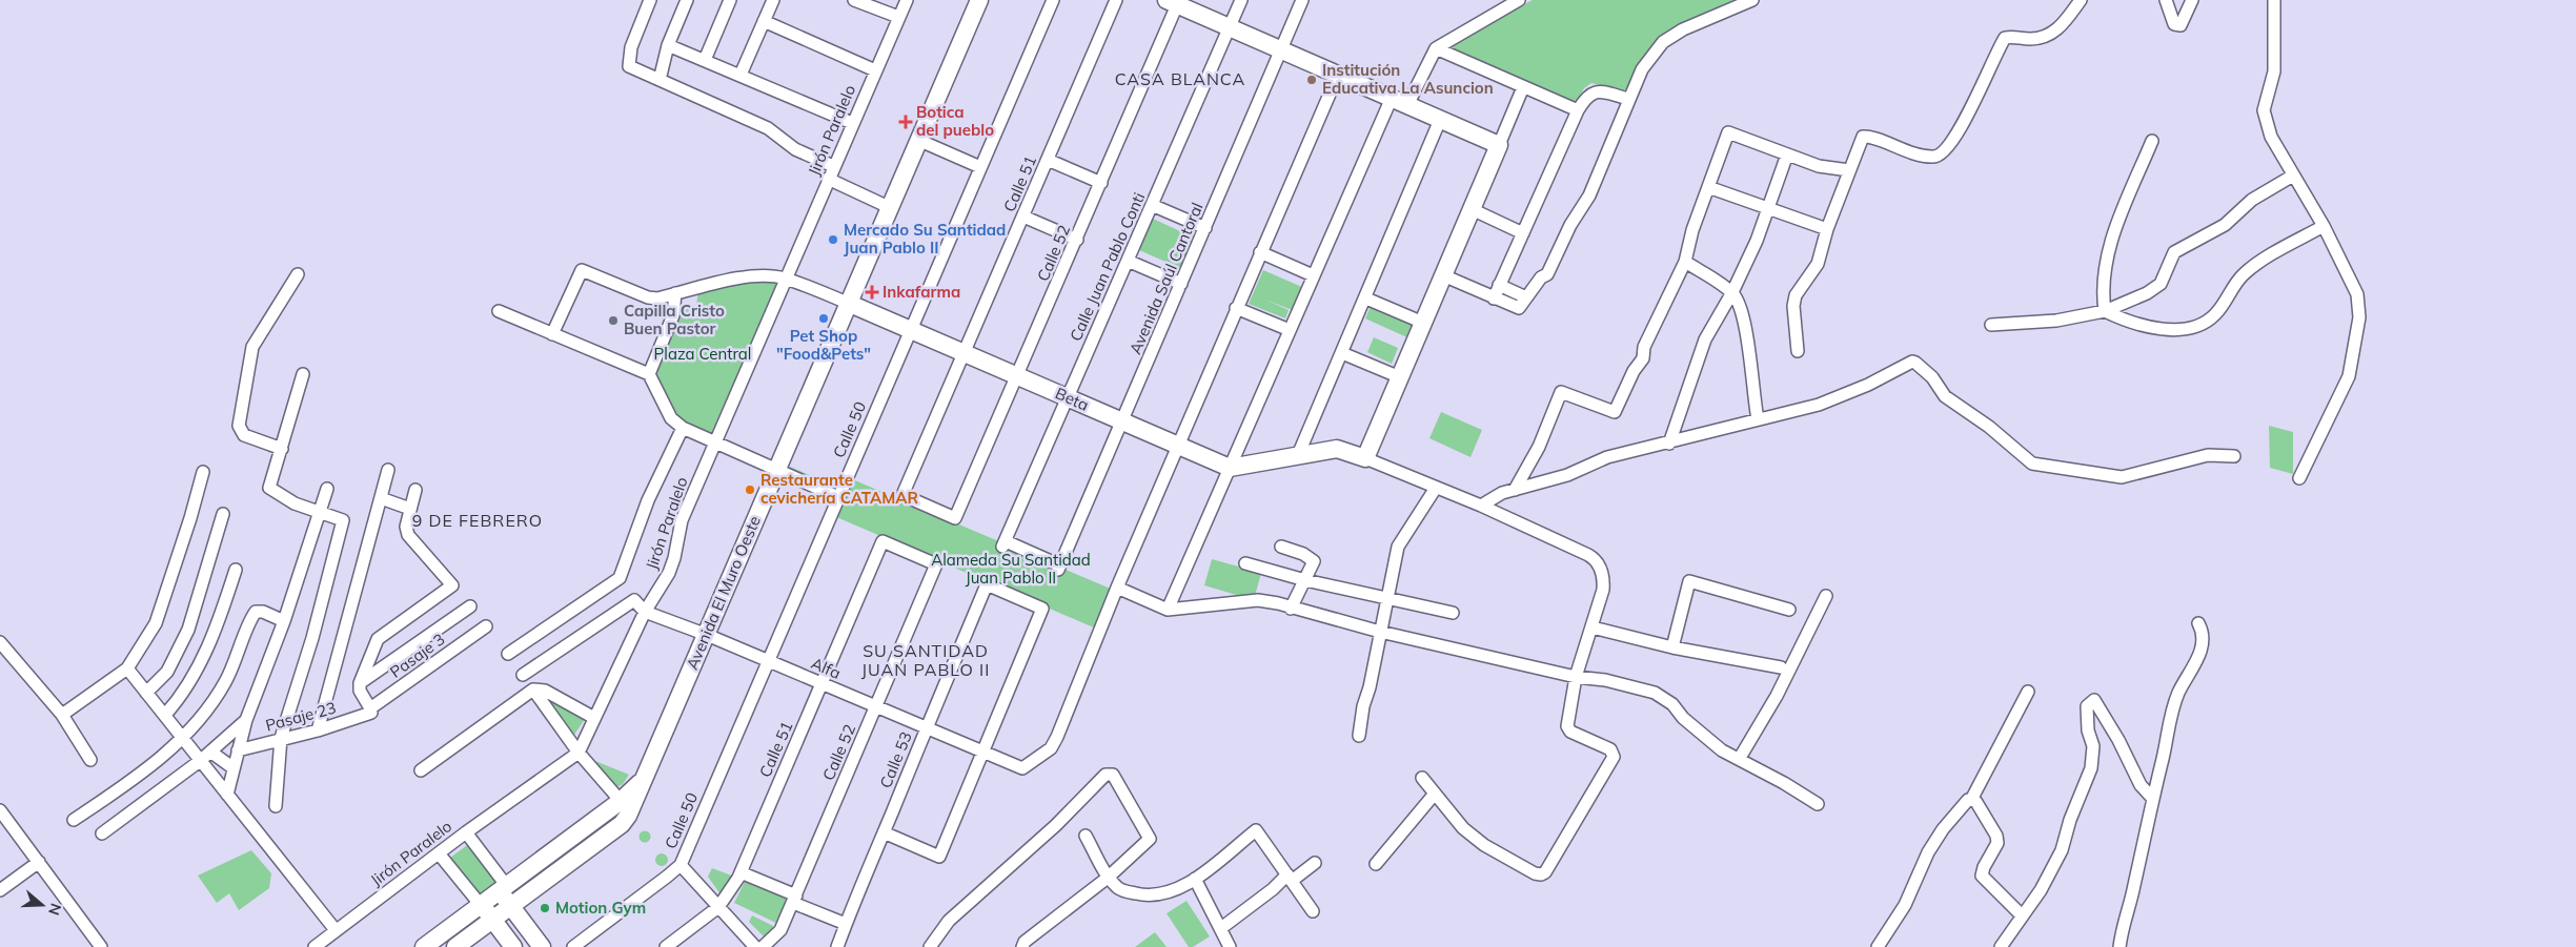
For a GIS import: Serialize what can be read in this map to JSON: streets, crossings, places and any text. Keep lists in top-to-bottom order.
{
  "streets": {
    "street": [
      "Jirón Paralelo",
      "Calle 51",
      "Calle 52",
      "Calle Juan Pablo Conti",
      "Avenida Saúl Cantoral",
      "Beta",
      "Calle 50",
      "Avenida El Muro Oeste",
      "Pasaje 3",
      "Alfa",
      "Pasaje 23",
      "Calle 53"
    ]
  },
  "crossings": [
    ["Jirón Paralelo", "Beta"],
    ["Jirón Paralelo", "Alfa"],
    ["Calle 51", "Calle 52"],
    ["Calle 51", "Beta"],
    ["Calle 51", "Alfa"],
    ["Calle 52", "Beta"],
    ["Calle 52", "Alfa"],
    ["Calle Juan Pablo Conti", "Avenida Saúl Cantoral"],
    ["Calle Juan Pablo Conti", "Beta"],
    ["Avenida Saúl Cantoral", "Beta"],
    ["Beta", "Calle 50"],
    ["Beta", "Avenida El Muro Oeste"],
    ["Calle 50", "Alfa"],
    ["Avenida El Muro Oeste", "Alfa"],
    ["Pasaje 3", "Pasaje 23"],
    ["Alfa", "Calle 53"]
  ],
  "districts": ["CASA BLANCA", "9 DE FEBRERO", "SU SANTIDAD JUAN PABLO II"],
  "parks": ["Plaza Central", "Alameda Su Santidad Juan Pablo II"],
  "places": {
    "other": [
      "Institución Educativa La Asuncion",
      "Mercado Su Santidad Juan Pablo II",
      "Pet Shop \"Food&Pets\"",
      "Capilla Cristo Buen Pastor",
      "Restaurante cevichería CATAMAR",
      "Motion Gym"
    ],
    "health": ["Botica del pueblo", "Inkafarma"]
  },
  "north": "right"
}
